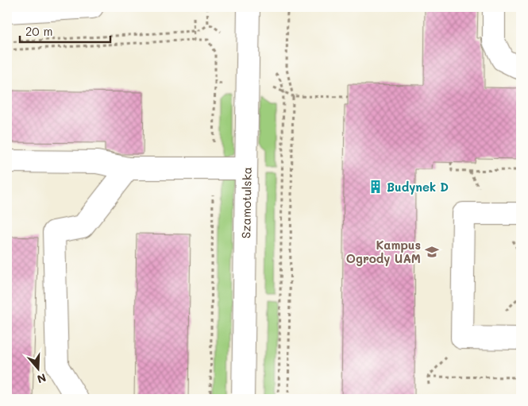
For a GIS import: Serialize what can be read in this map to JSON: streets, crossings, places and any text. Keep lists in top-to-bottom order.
{
  "streets": {
    "street": ["Szamotulska"]
  },
  "places": {
    "building": ["Budynek D"],
    "school or university": ["Kampus Ogrody UAM"]
  },
  "scale_bar": "20 m",
  "north": "bottom"
}
